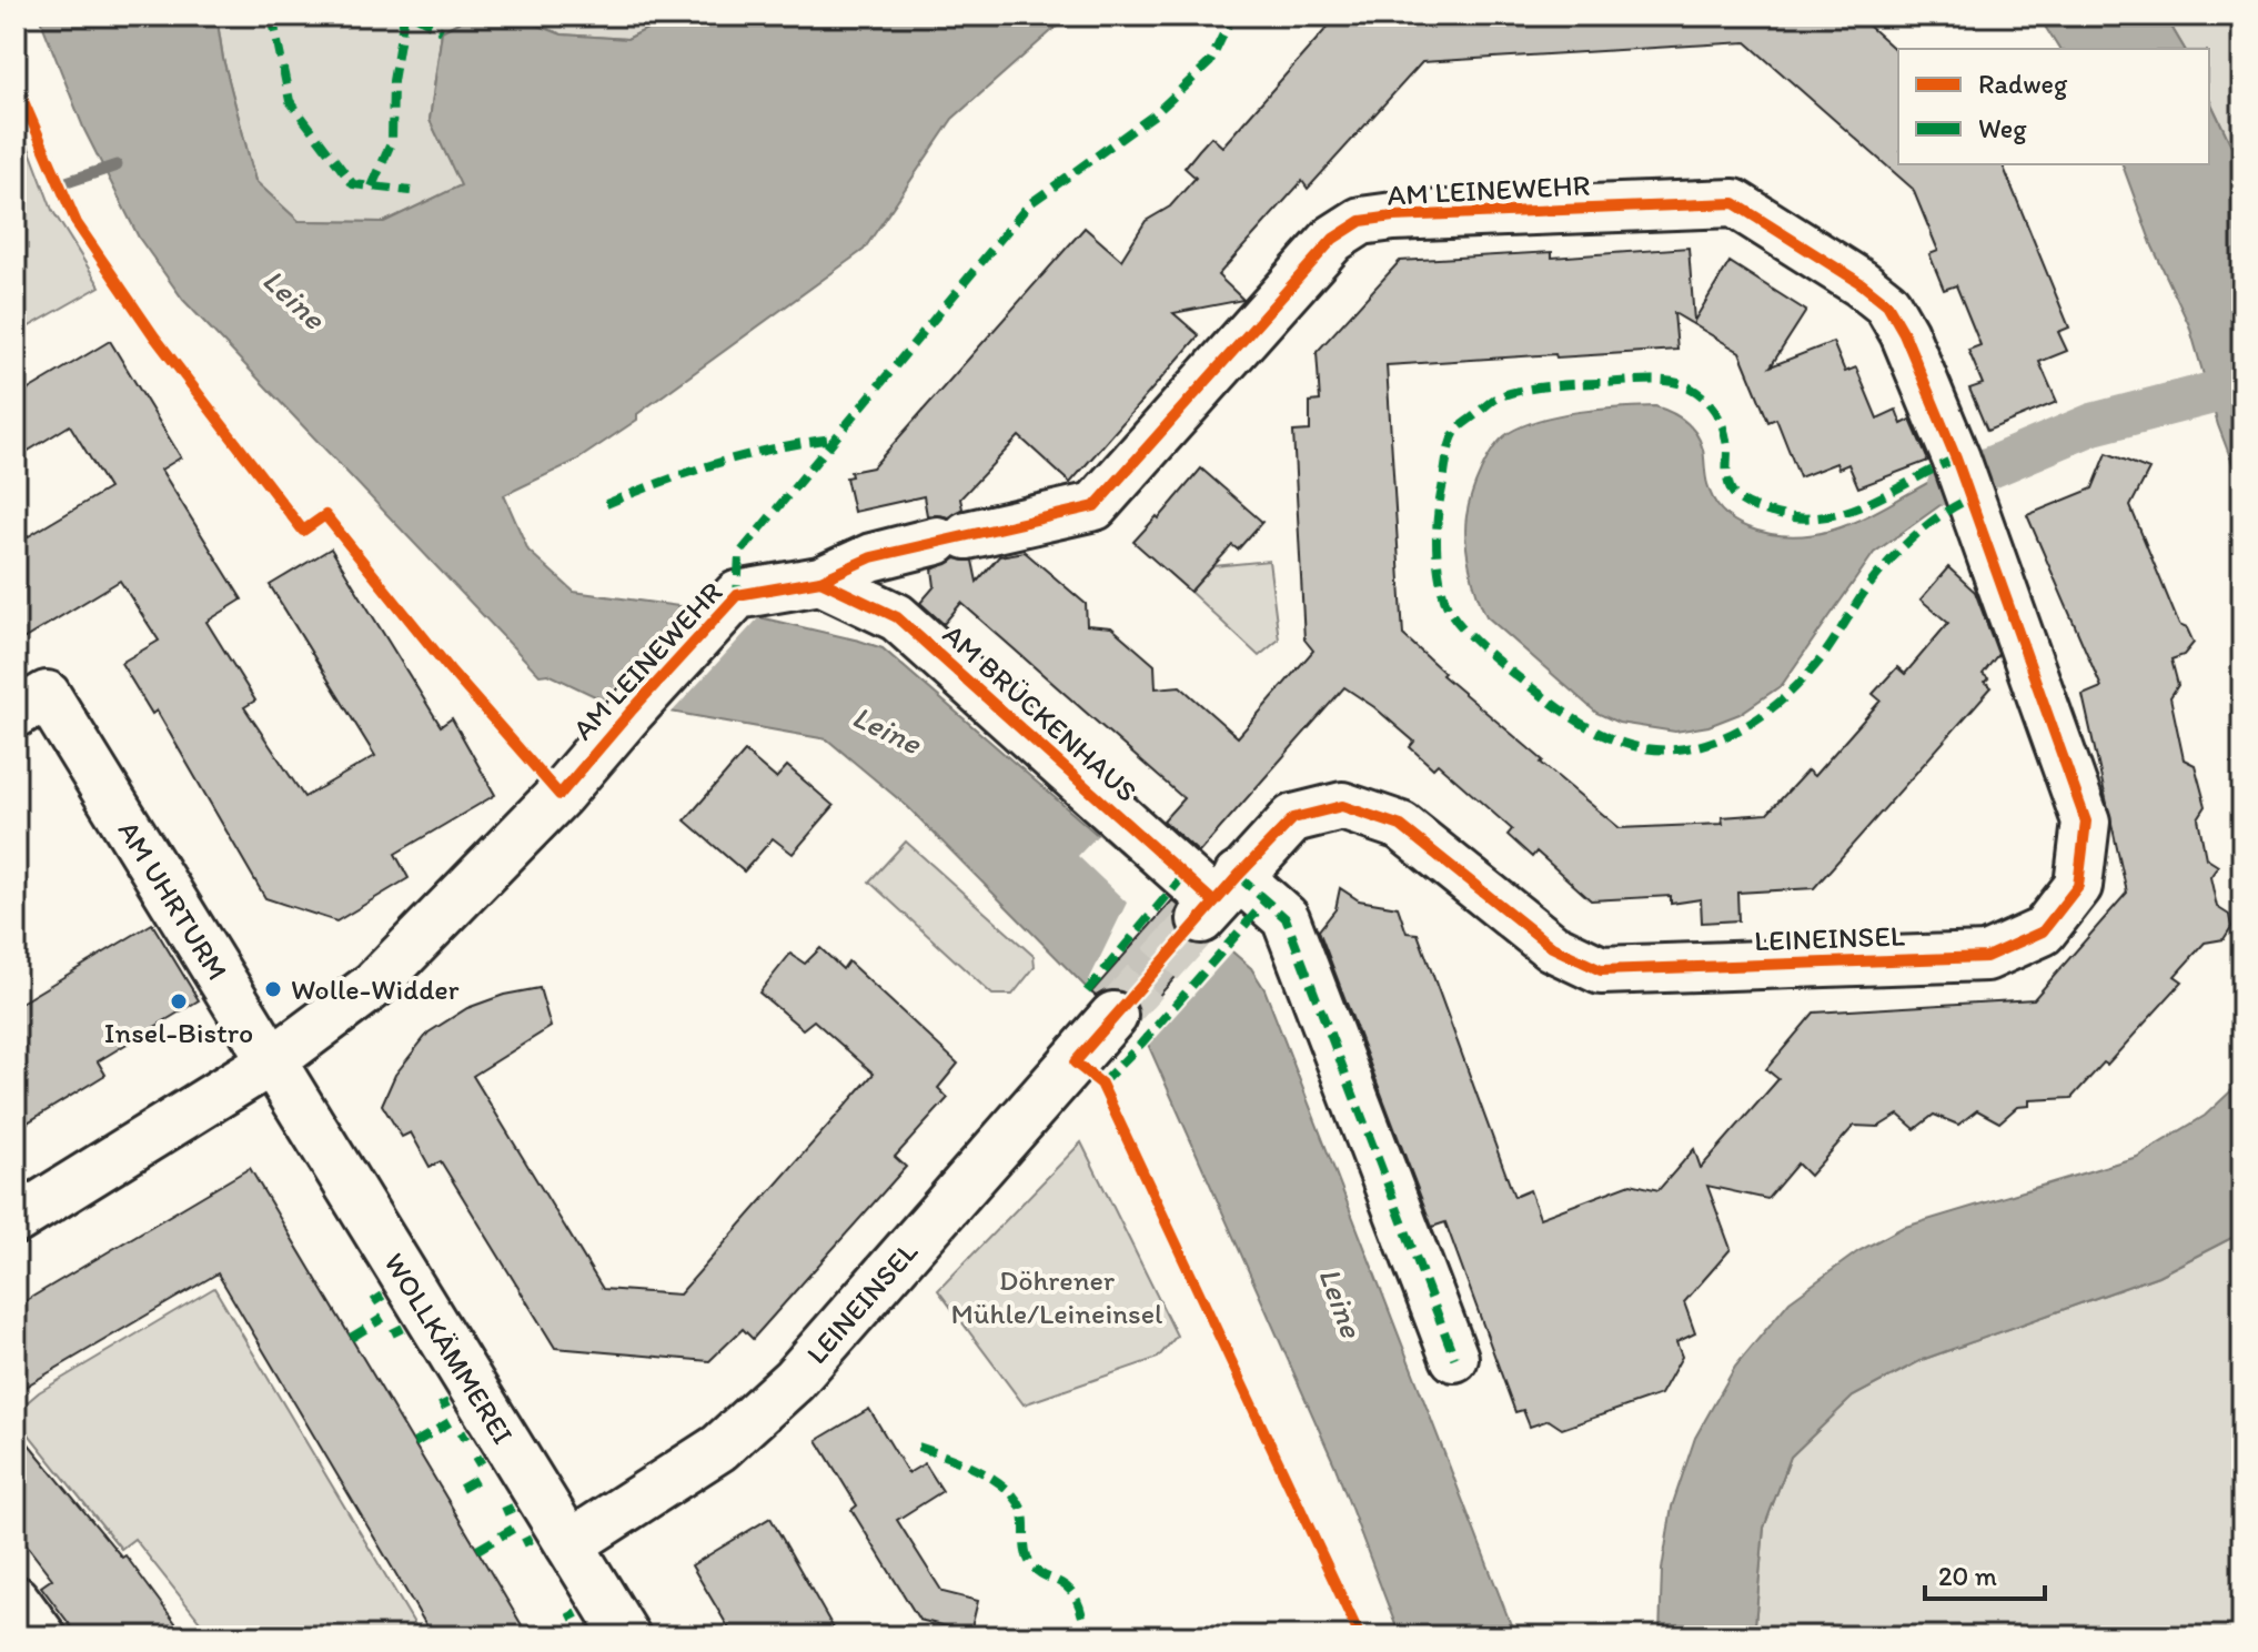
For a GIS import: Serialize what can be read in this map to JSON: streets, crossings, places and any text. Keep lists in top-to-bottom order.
{
  "streets": {
    "street": [
      "AM LEINEWEHR",
      "AM BRÜCKENHAUS",
      "AM UHRTURM",
      "LEINEINSEL",
      "WOLLKÄMMEREI"
    ]
  },
  "crossings": [
    ["AM LEINEWEHR", "AM BRÜCKENHAUS"],
    ["AM LEINEWEHR", "AM UHRTURM"],
    ["AM LEINEWEHR", "LEINEINSEL"],
    ["AM LEINEWEHR", "WOLLKÄMMEREI"],
    ["AM BRÜCKENHAUS", "LEINEINSEL"],
    ["AM UHRTURM", "WOLLKÄMMEREI"],
    ["LEINEINSEL", "WOLLKÄMMEREI"]
  ],
  "water": ["Leine"],
  "parks": ["Döhrener Mühle/Leineinsel"],
  "places": ["Wolle-Widder", "Insel-Bistro"],
  "legend": ["Radweg", "Weg"],
  "scale_bar": "20 m"
}
